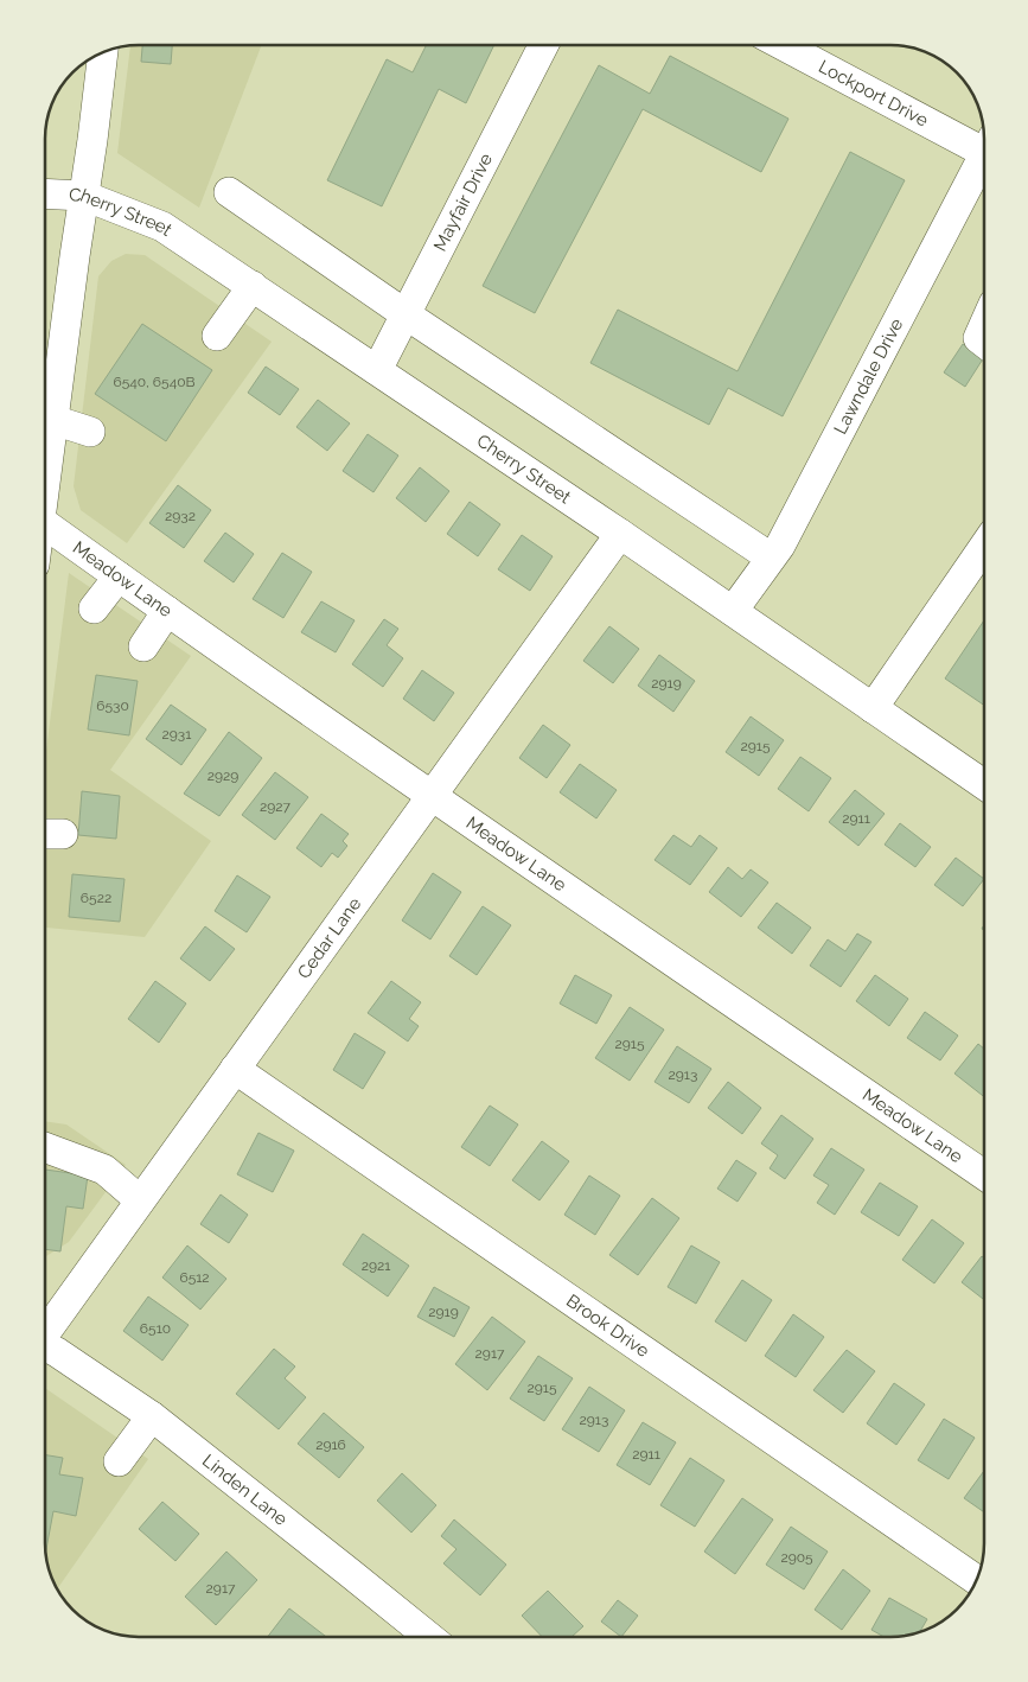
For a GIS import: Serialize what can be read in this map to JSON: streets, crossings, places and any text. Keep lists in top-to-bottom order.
{
  "streets": {
    "street": [
      "Lockport Drive",
      "Mayfair Drive",
      "Cherry Street",
      "Lawndale Drive",
      "Meadow Lane",
      "Cedar Lane",
      "Brook Drive",
      "Linden Lane"
    ]
  },
  "crossings": [
    ["Mayfair Drive", "Cherry Street"],
    ["Cherry Street", "Lawndale Drive"],
    ["Cherry Street", "Cedar Lane"],
    ["Meadow Lane", "Cedar Lane"],
    ["Cedar Lane", "Brook Drive"]
  ],
  "house_numbers": [
    "6540, 6540B",
    "2932",
    "2919",
    "6530",
    "2931",
    "2915",
    "2929",
    "2927",
    "2911",
    "6522",
    "2915",
    "2913",
    "2921",
    "6512",
    "2919",
    "6510",
    "2917",
    "2915",
    "2913",
    "2916",
    "2911",
    "2905",
    "2917"
  ]
}
